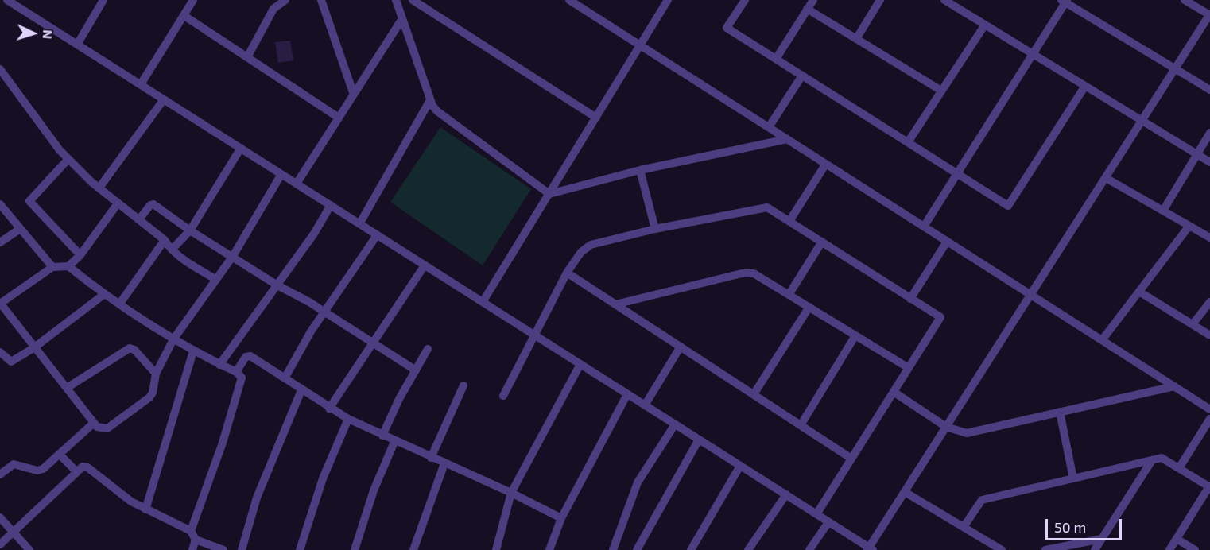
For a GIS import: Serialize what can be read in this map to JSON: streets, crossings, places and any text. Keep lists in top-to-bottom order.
{
  "scale_bar": "50 m",
  "north": "right"
}
